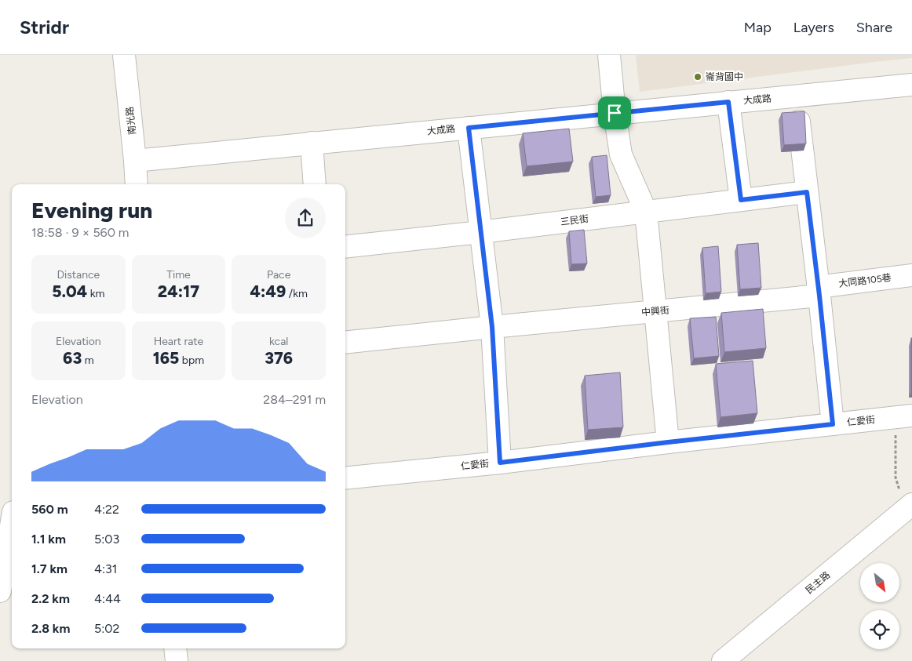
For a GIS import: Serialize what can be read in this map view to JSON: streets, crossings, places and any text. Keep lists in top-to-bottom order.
{
  "streets": {
    "street": [
      "大成路",
      "南光路",
      "三民街",
      "大同路105巷",
      "中興街",
      "仁愛街",
      "民主路"
    ]
  },
  "crossings": [
    ["大成路", "南光路"],
    ["大同路105巷", "中興街"]
  ],
  "places": ["崙背國中"],
  "north": "bottom right",
  "page": {
    "header": "Stridr",
    "nav": ["Map", "Layers", "Share"],
    "heading": ["Evening run", "18:58 · 9 × 560 m"],
    "stats": [
      ["Distance", "5.04 km"],
      ["Time", "24:17"],
      ["Pace", "4:49 /km"],
      ["Elevation", "63 m"],
      ["Heart rate", "165 bpm"],
      ["kcal", "376"]
    ],
    "chart": ["Elevation", "284–291 m"],
    "list": [
      {
        "name": "560 m",
        "note": "4:22"
      },
      {
        "name": "1.1 km",
        "note": "5:03"
      },
      {
        "name": "1.7 km",
        "note": "4:31"
      },
      {
        "name": "2.2 km",
        "note": "4:44"
      },
      {
        "name": "2.8 km",
        "note": "5:02"
      }
    ]
  }
}
